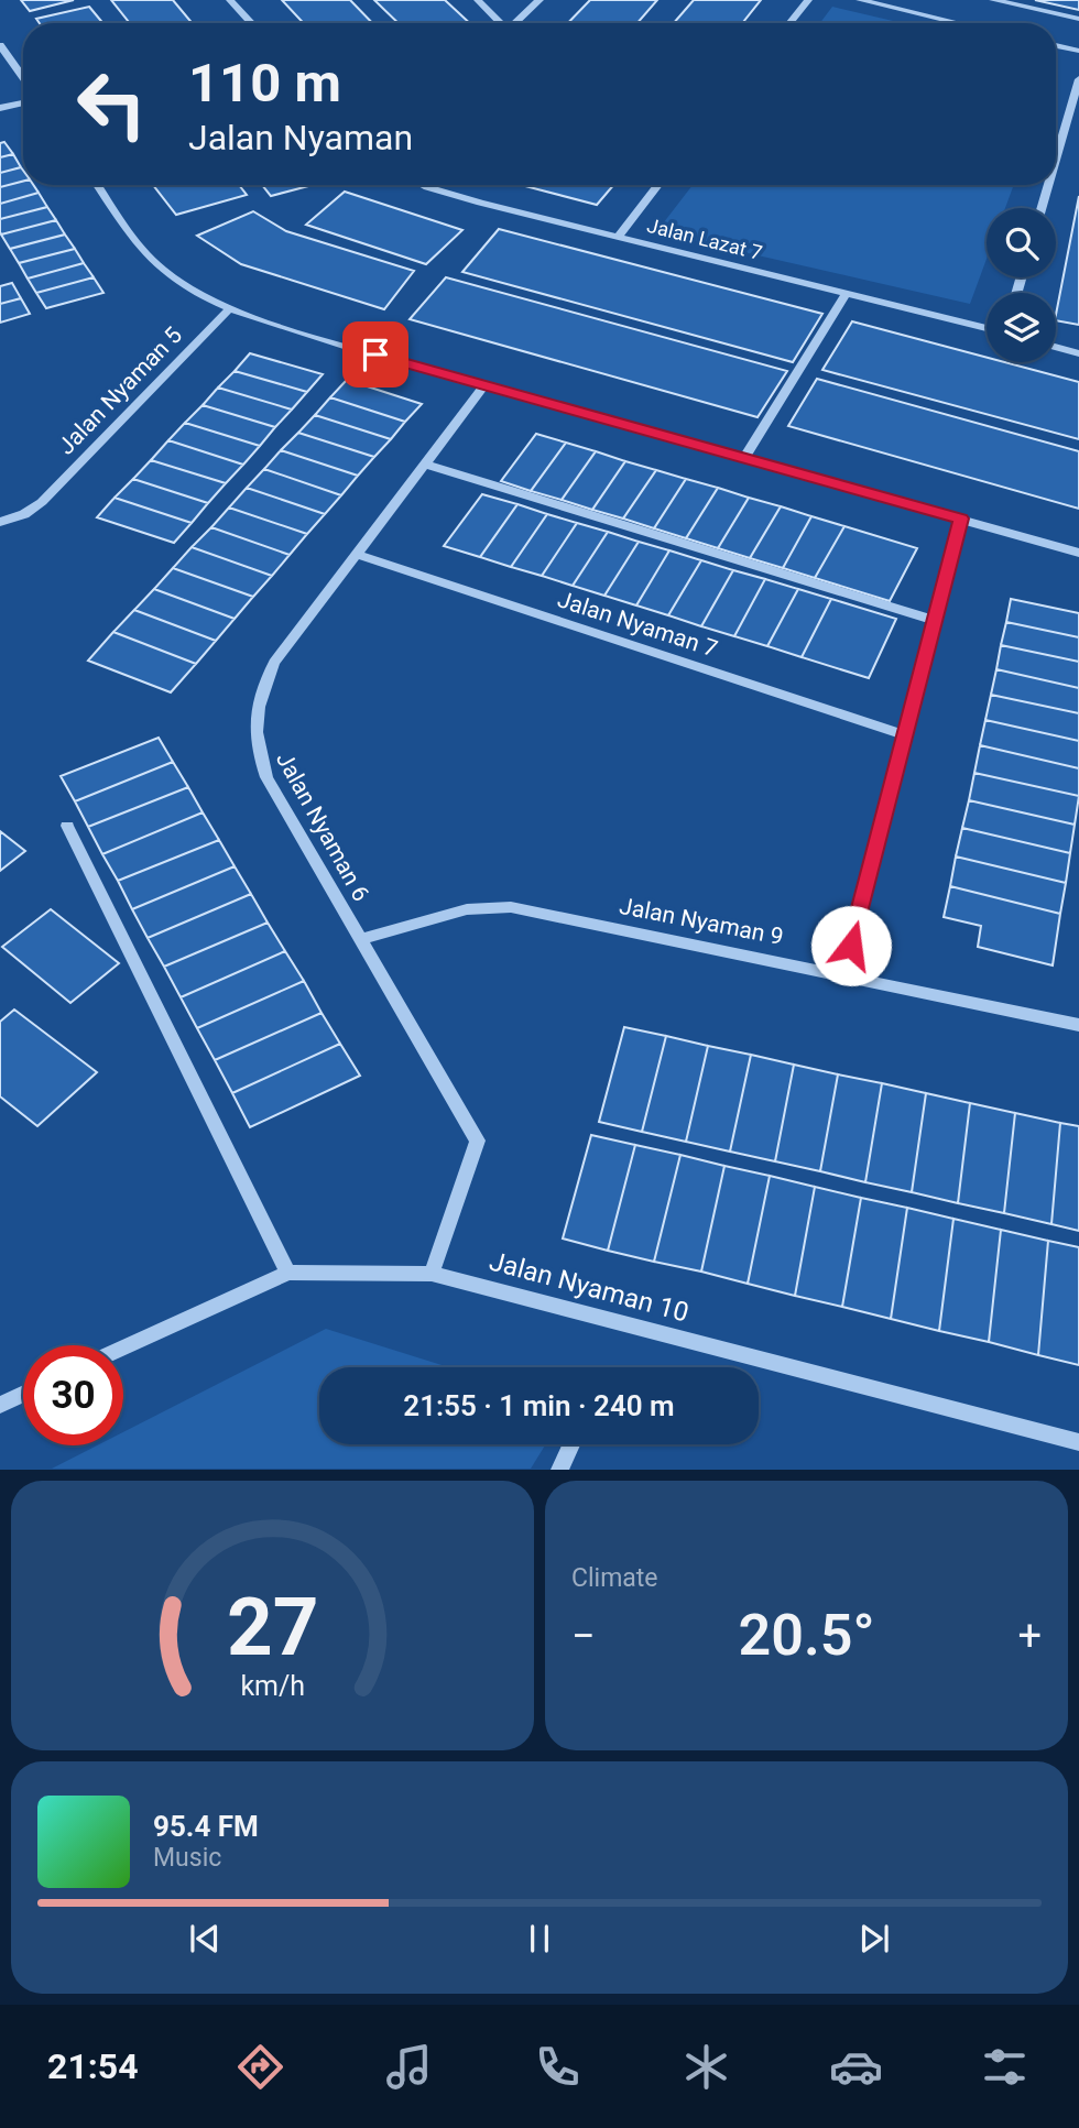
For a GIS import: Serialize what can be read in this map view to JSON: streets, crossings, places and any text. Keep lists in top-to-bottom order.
{
  "streets": {
    "street": [
      "Jalan Lazat 7",
      "Jalan Nyaman 5",
      "Jalan Nyaman 7",
      "Jalan Nyaman 6",
      "Jalan Nyaman 9",
      "Jalan Nyaman 10"
    ]
  },
  "crossings": [
    ["Jalan Nyaman 7", "Jalan Nyaman 6"],
    ["Jalan Nyaman 6", "Jalan Nyaman 9"],
    ["Jalan Nyaman 6", "Jalan Nyaman 10"]
  ],
  "page": {
    "turn": ["110 m", "Jalan Nyaman"],
    "limit": "30",
    "trip": "21:55 · 1 min · 240 m",
    "tile": "Climate",
    "heat": ["−", "20.5°", "+"],
    "song": ["95.4 FM", "Music"],
    "tabs": "21:54",
    "gauge": ["27", "km/h"]
  }
}
